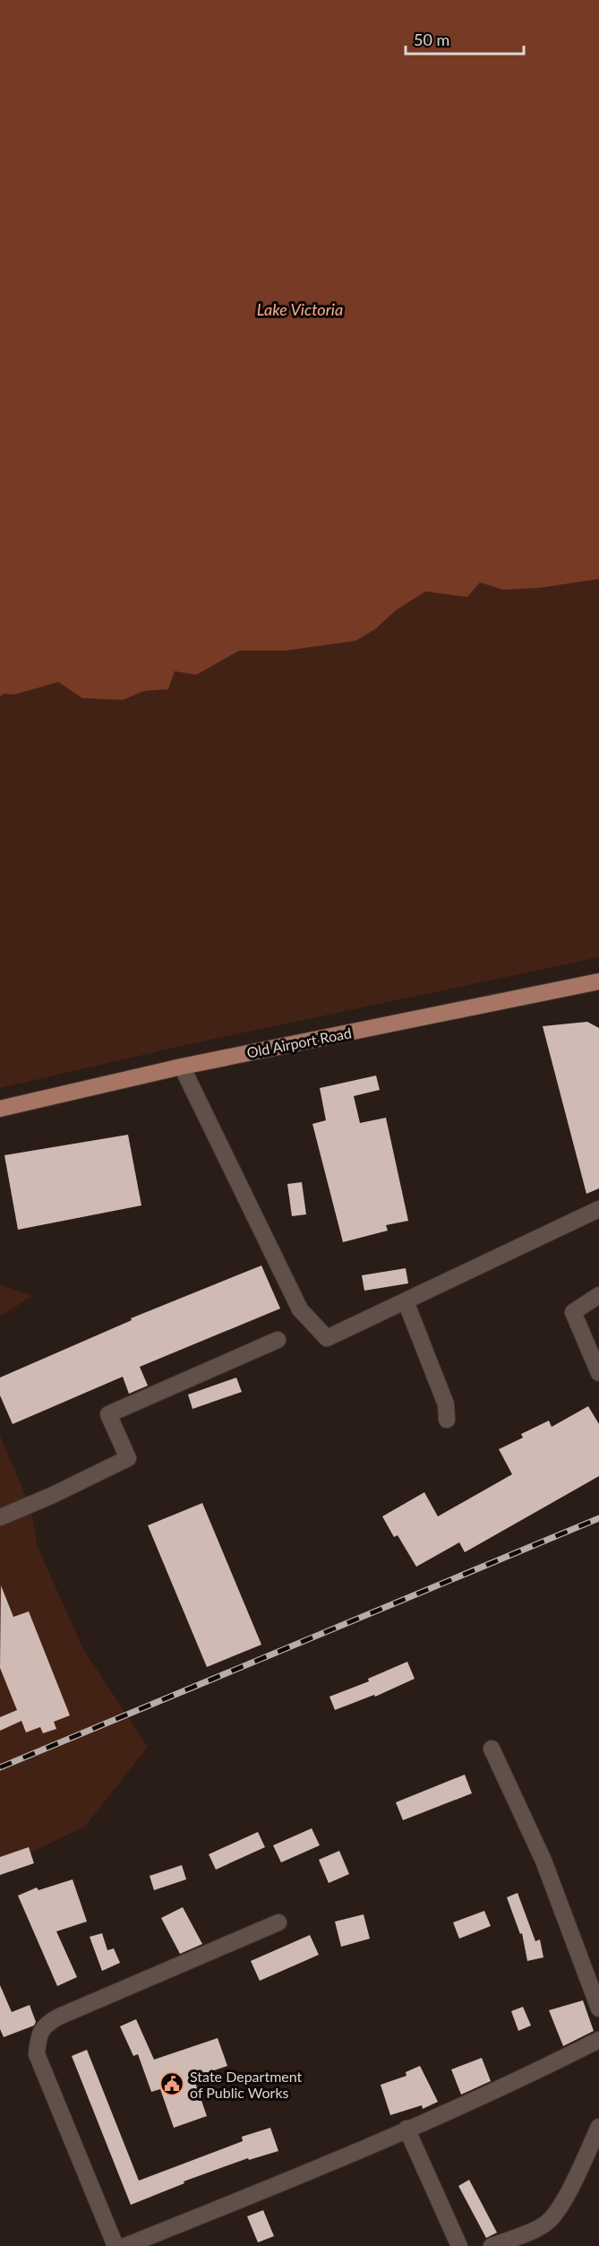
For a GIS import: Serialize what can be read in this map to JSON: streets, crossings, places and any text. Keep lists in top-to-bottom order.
{
  "streets": {
    "main road": ["Old Airport Road"]
  },
  "water": ["Lake Victoria"],
  "places": {
    "public building": ["State Department of Public Works"]
  },
  "scale_bar": "50 m"
}
